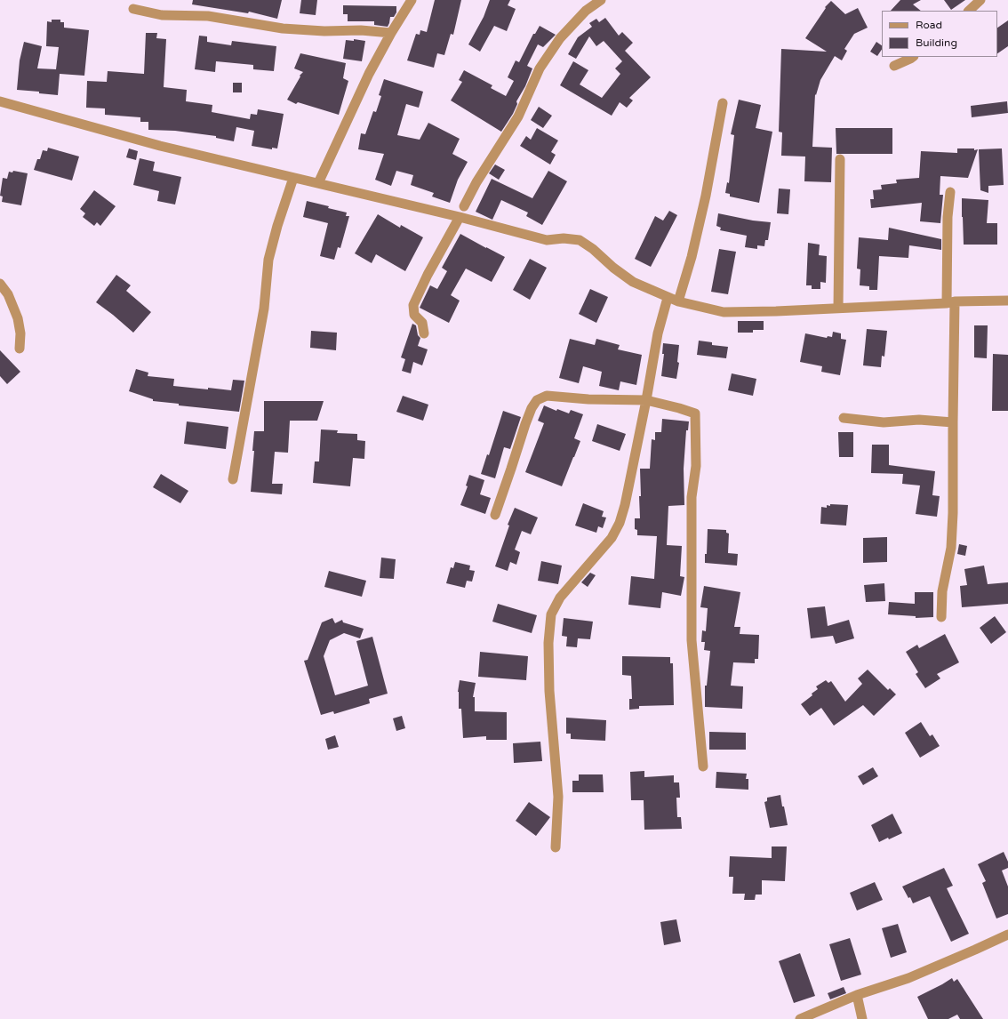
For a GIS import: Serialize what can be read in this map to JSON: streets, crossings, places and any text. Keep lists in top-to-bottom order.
{
  "legend": ["Road", "Building"]
}
